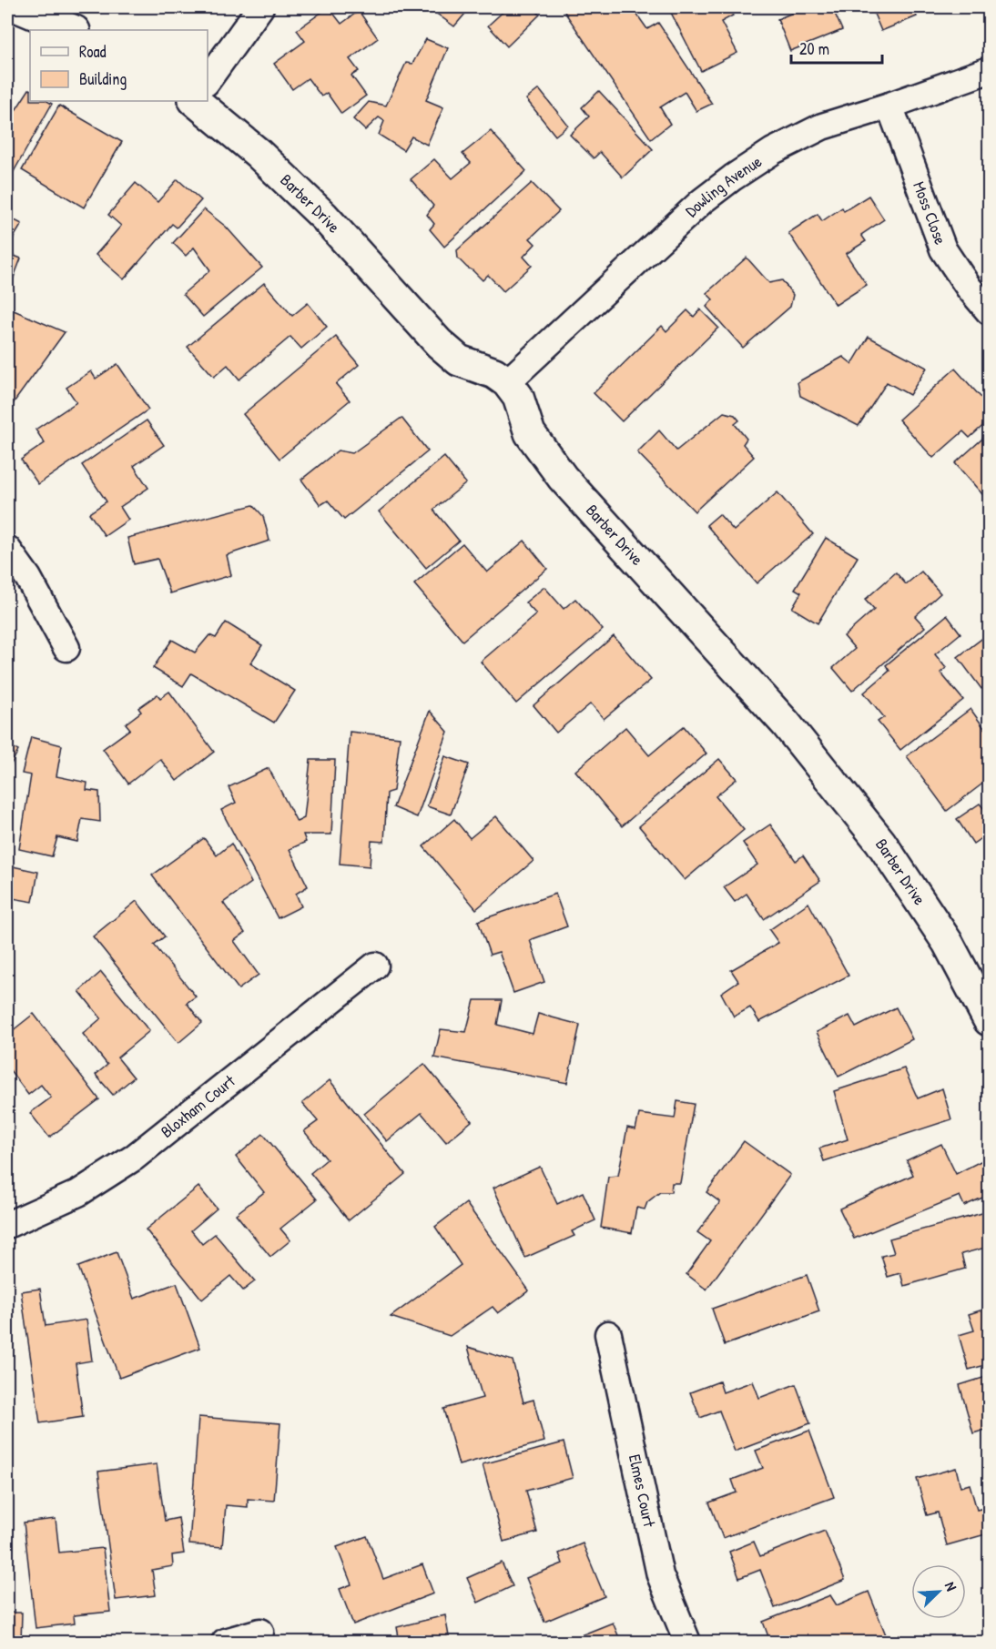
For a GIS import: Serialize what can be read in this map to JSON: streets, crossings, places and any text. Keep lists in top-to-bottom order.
{
  "streets": {
    "street": [
      "Dowling Avenue",
      "Barber Drive",
      "Moss Close",
      "Bloxham Court",
      "Elmes Court"
    ]
  },
  "crossings": [
    ["Dowling Avenue", "Barber Drive"],
    ["Dowling Avenue", "Moss Close"]
  ],
  "legend": ["Road", "Building"],
  "scale_bar": "20 m",
  "north": "top right"
}
